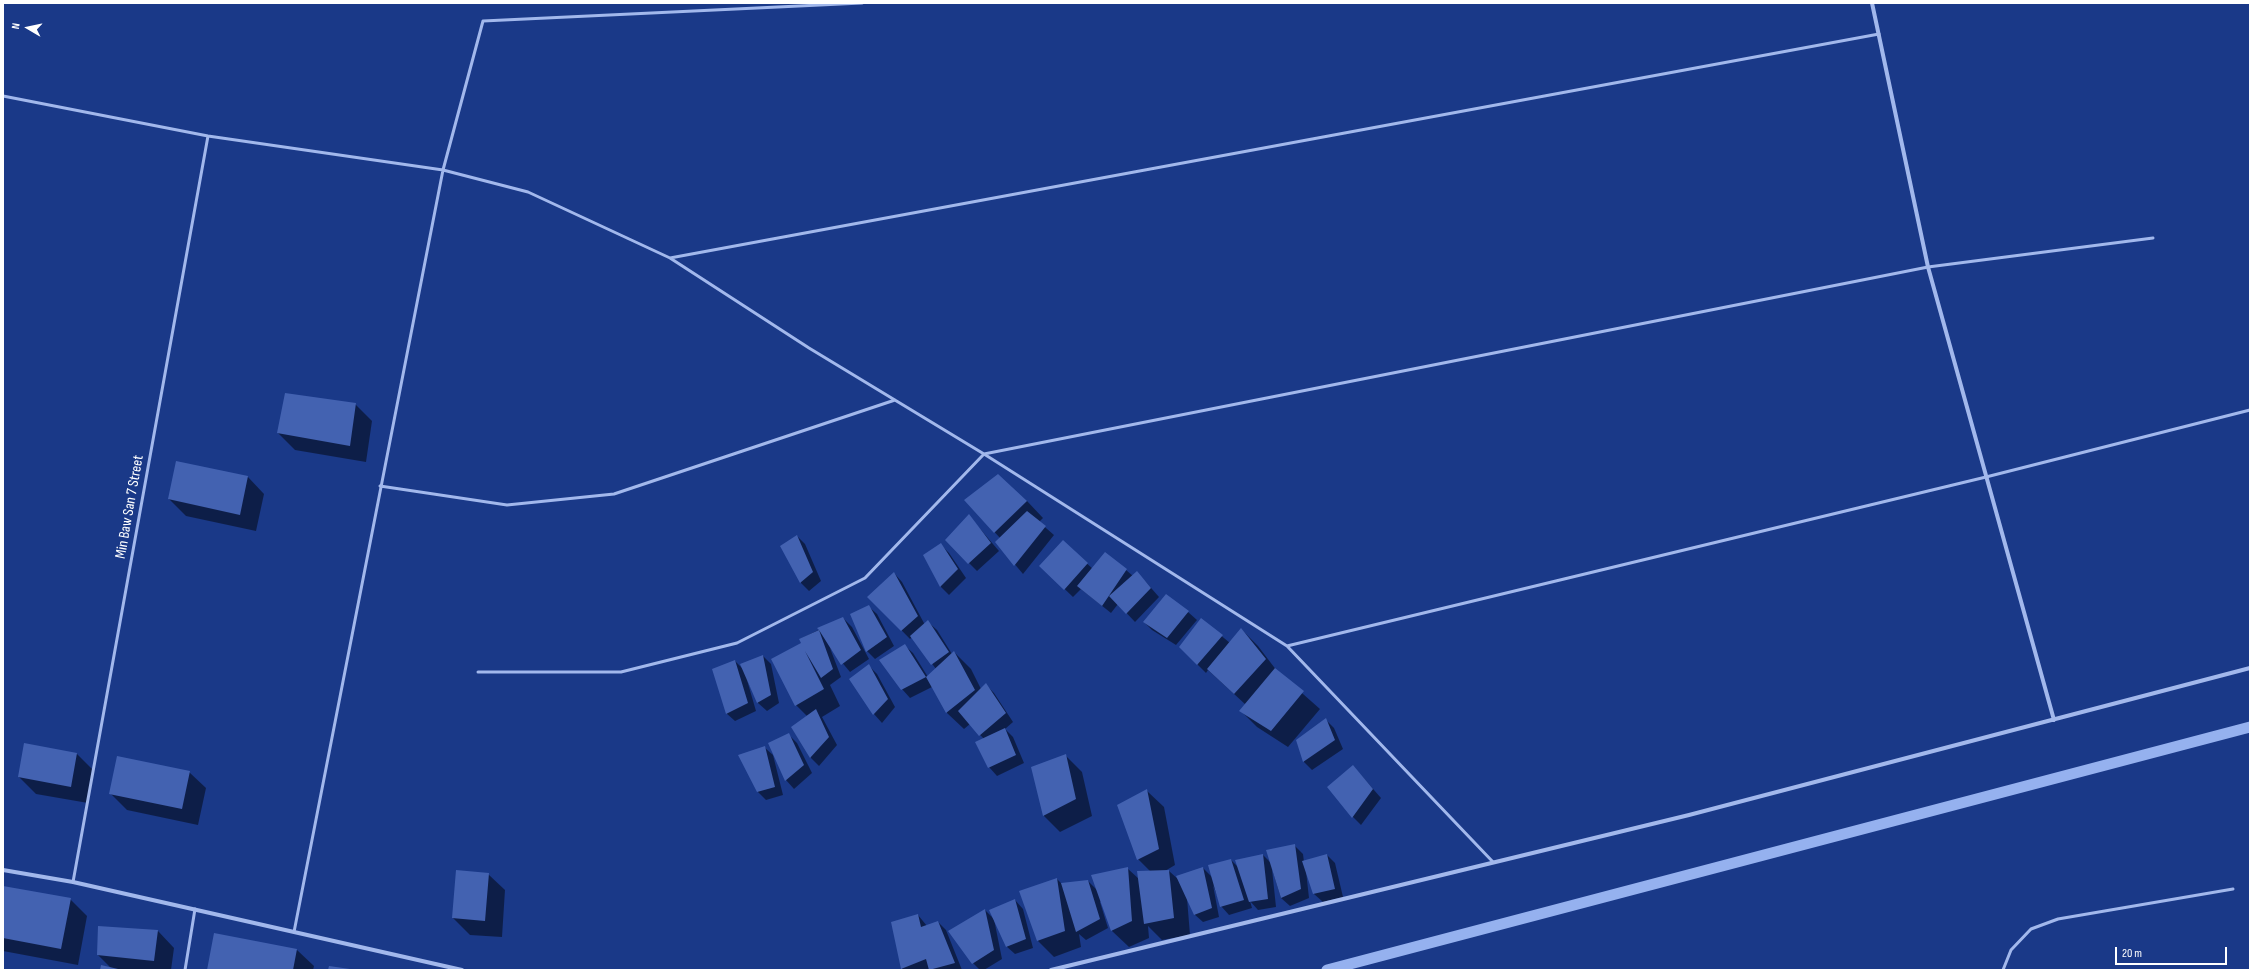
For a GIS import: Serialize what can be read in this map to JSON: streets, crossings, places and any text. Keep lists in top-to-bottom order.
{
  "streets": {
    "lane": ["Min Baw San 7 Street"]
  },
  "scale_bar": "20 m",
  "north": "left"
}
